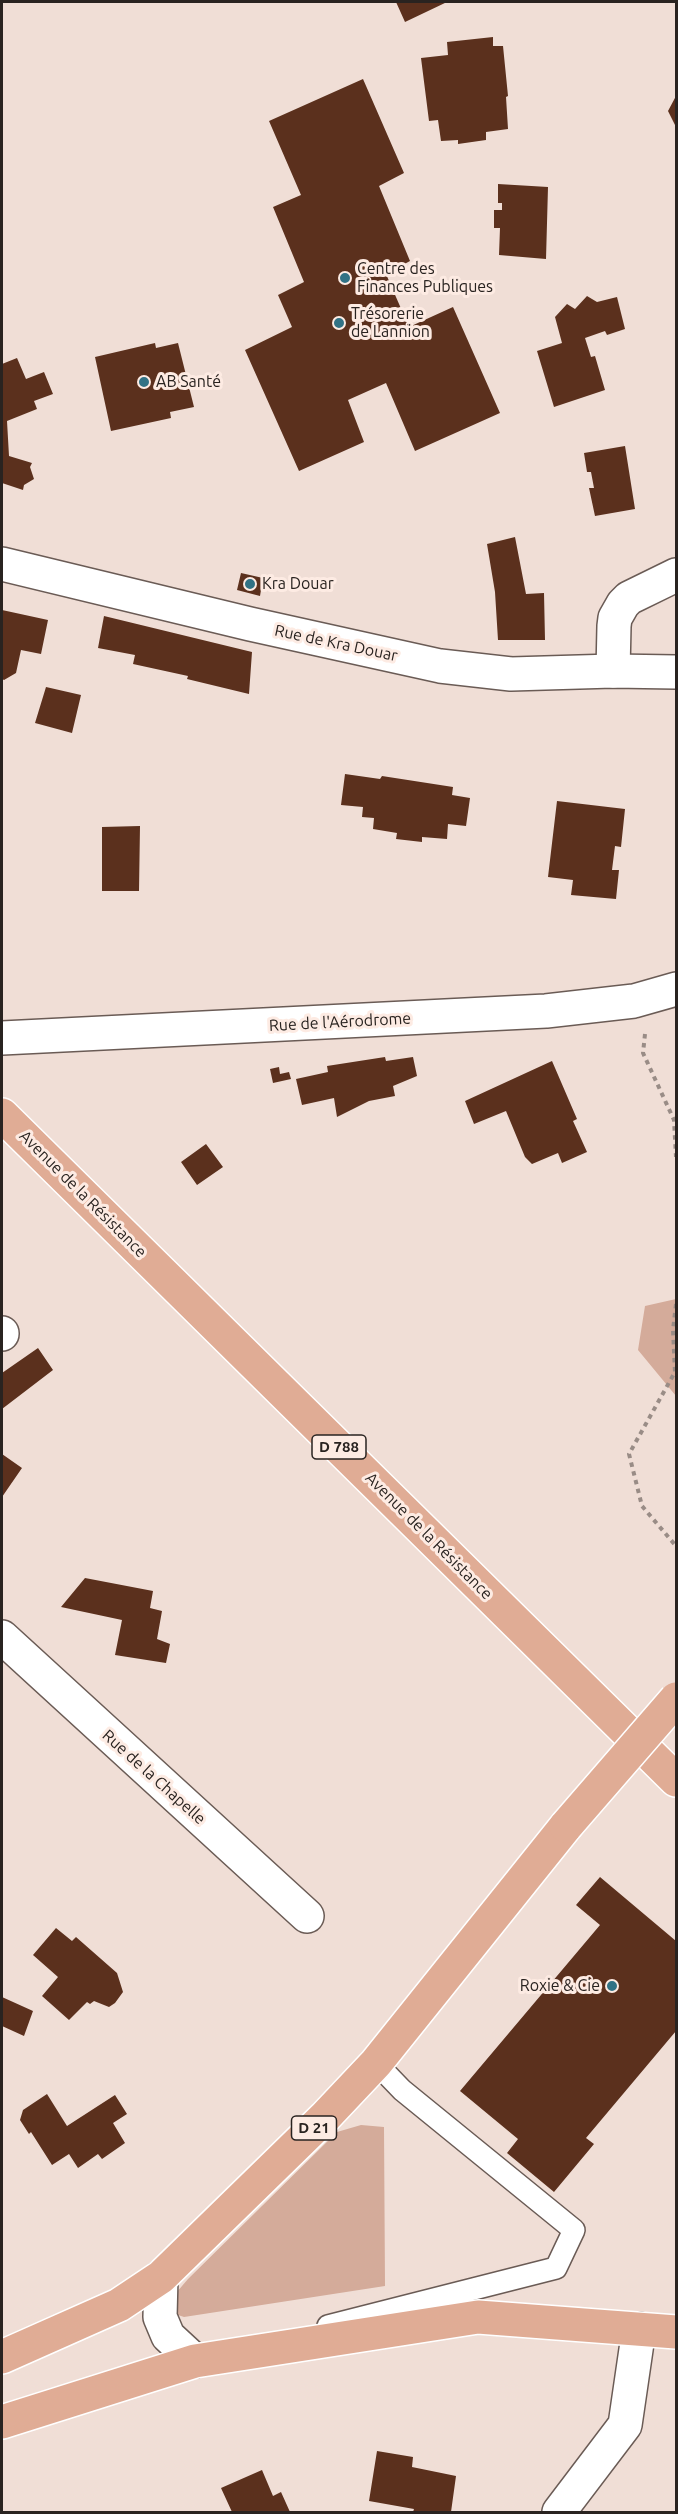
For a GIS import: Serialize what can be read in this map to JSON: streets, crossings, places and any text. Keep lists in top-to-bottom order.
{
  "streets": {
    "main road": ["Avenue de la Résistance", "D 788", "D 21"],
    "street": ["Rue de Kra Douar", "Rue de l'Aérodrome", "Rue de la Chapelle"]
  },
  "places": [
    "Centre des Finances Publiques",
    "Trésorerie de Lannion",
    "AB Santé",
    "Kra Douar",
    "Roxie & Cie"
  ]
}
